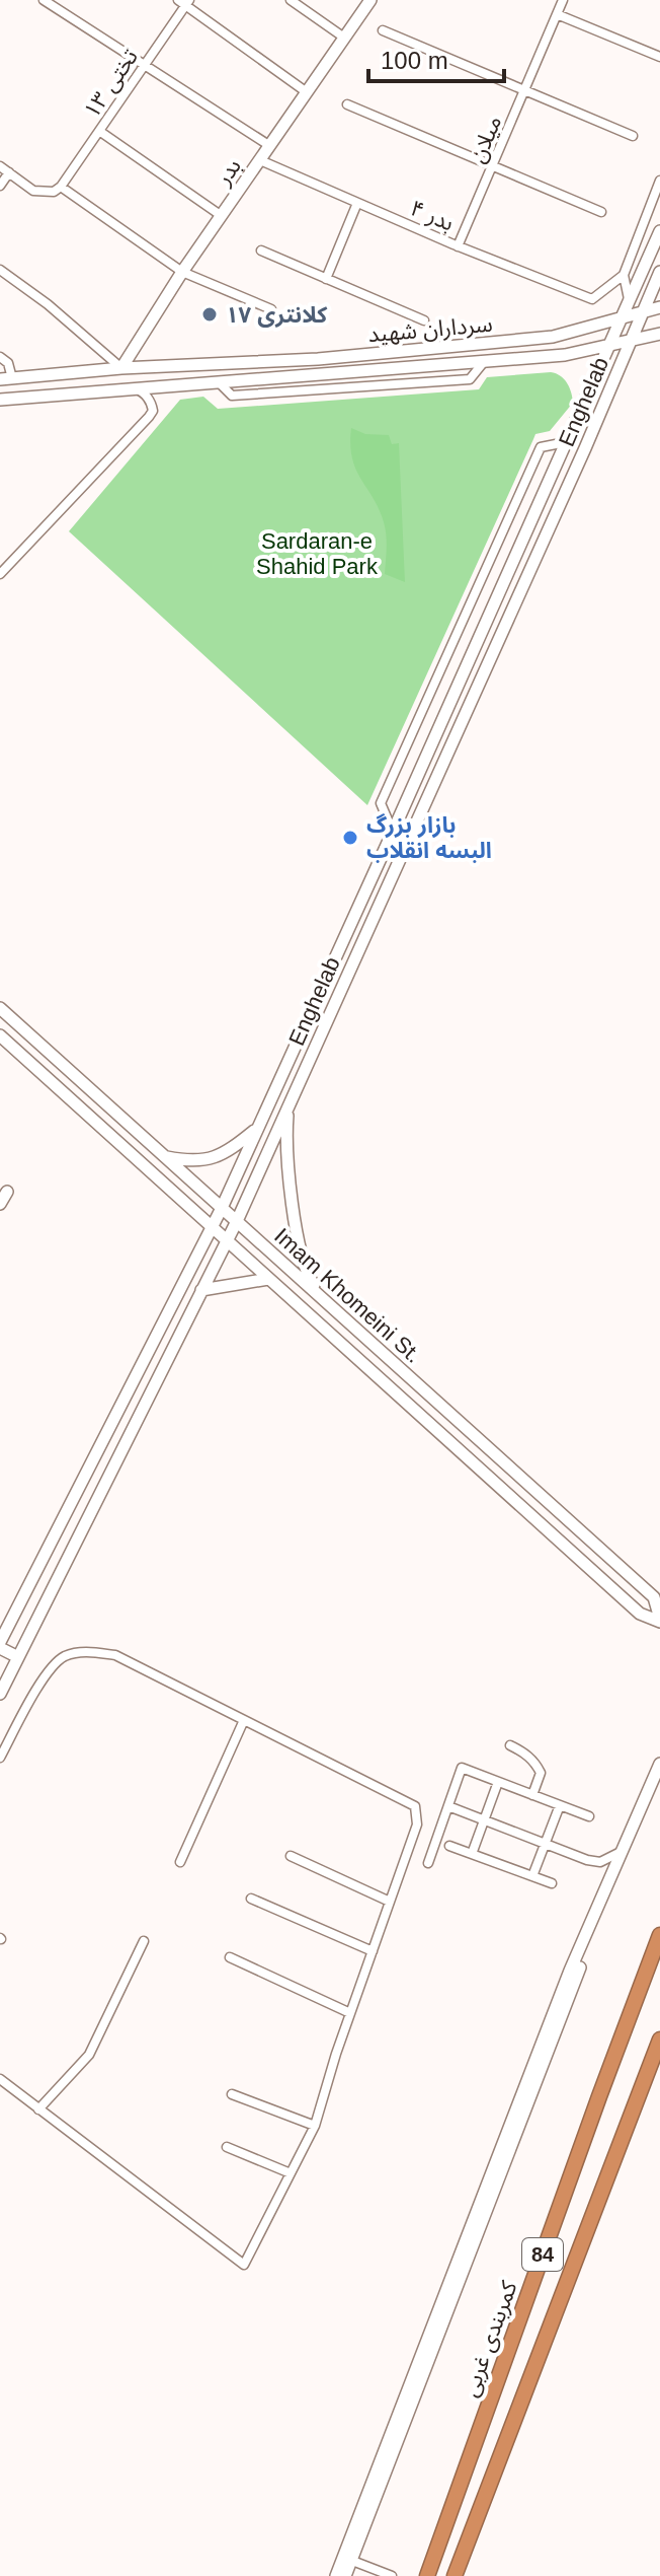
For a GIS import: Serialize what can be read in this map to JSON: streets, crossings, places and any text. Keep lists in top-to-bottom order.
{
  "streets": {
    "highway": ["84", "کمربندی غربی"],
    "main road": [
      "بدر",
      "سرداران شهید",
      "Enghelab",
      "Imam Khomeini St."
    ],
    "street": ["تختی ۱۳", "میلان", "بدر ۴"]
  },
  "crossings": [
    ["میلان", "بدر ۴"],
    ["بدر", "بدر ۴"],
    ["بدر", "سرداران شهید"],
    ["سرداران شهید", "Enghelab"],
    ["Enghelab", "Imam Khomeini St."]
  ],
  "parks": ["Sardaran-e Shahid Park"],
  "places": ["کلانتری ۱۷", "بازار بزرگ البسه انقلاب"],
  "scale_bar": "100 m"
}
